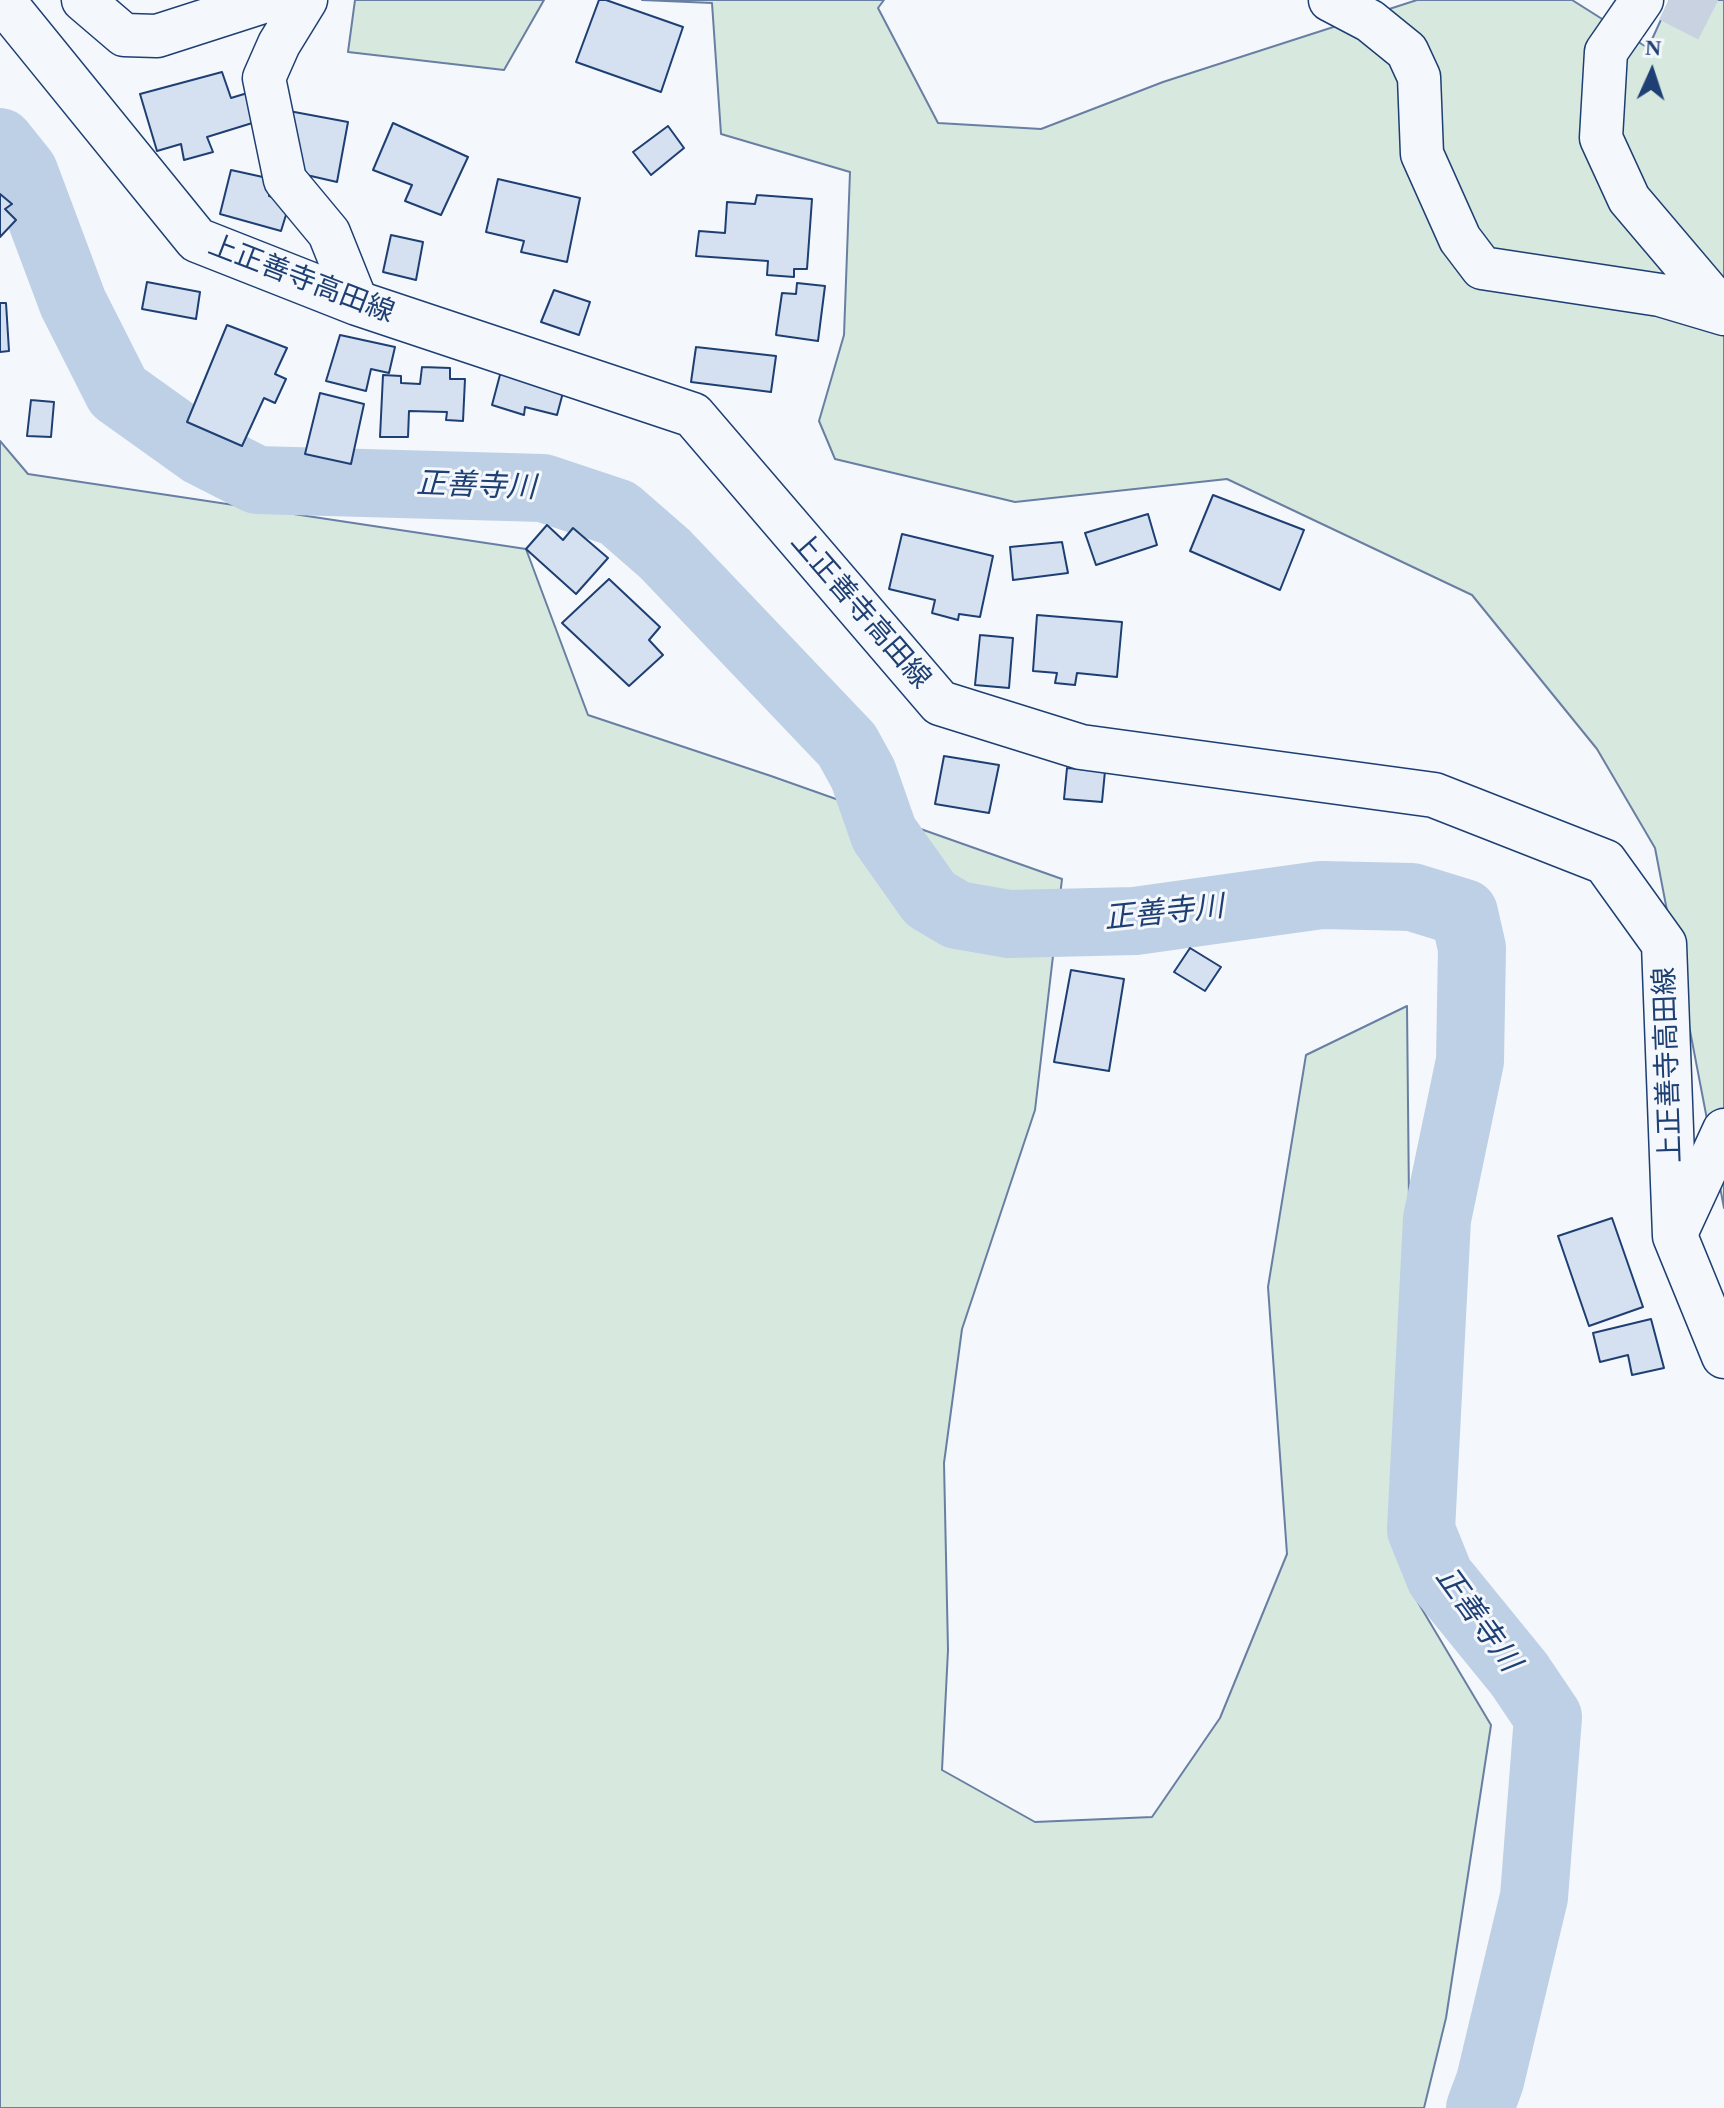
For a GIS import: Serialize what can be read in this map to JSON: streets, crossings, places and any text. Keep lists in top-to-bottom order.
{
  "streets": {
    "main road": ["上正善寺高田線"]
  },
  "water": ["正善寺川"],
  "north": "top"
}
